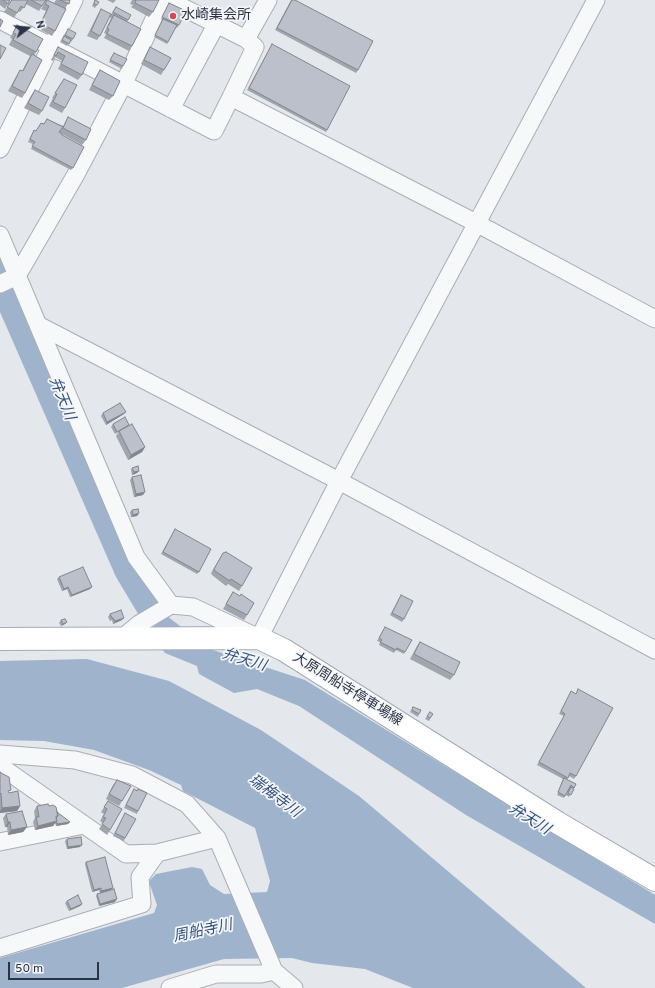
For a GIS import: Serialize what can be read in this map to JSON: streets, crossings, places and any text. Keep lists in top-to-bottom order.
{
  "streets": {
    "main road": ["大原周船寺停車場線"]
  },
  "water": ["弁天川", "瑞梅寺川", "周船寺川"],
  "places": ["水崎集会所"],
  "scale_bar": "50 m",
  "north": "right"
}
